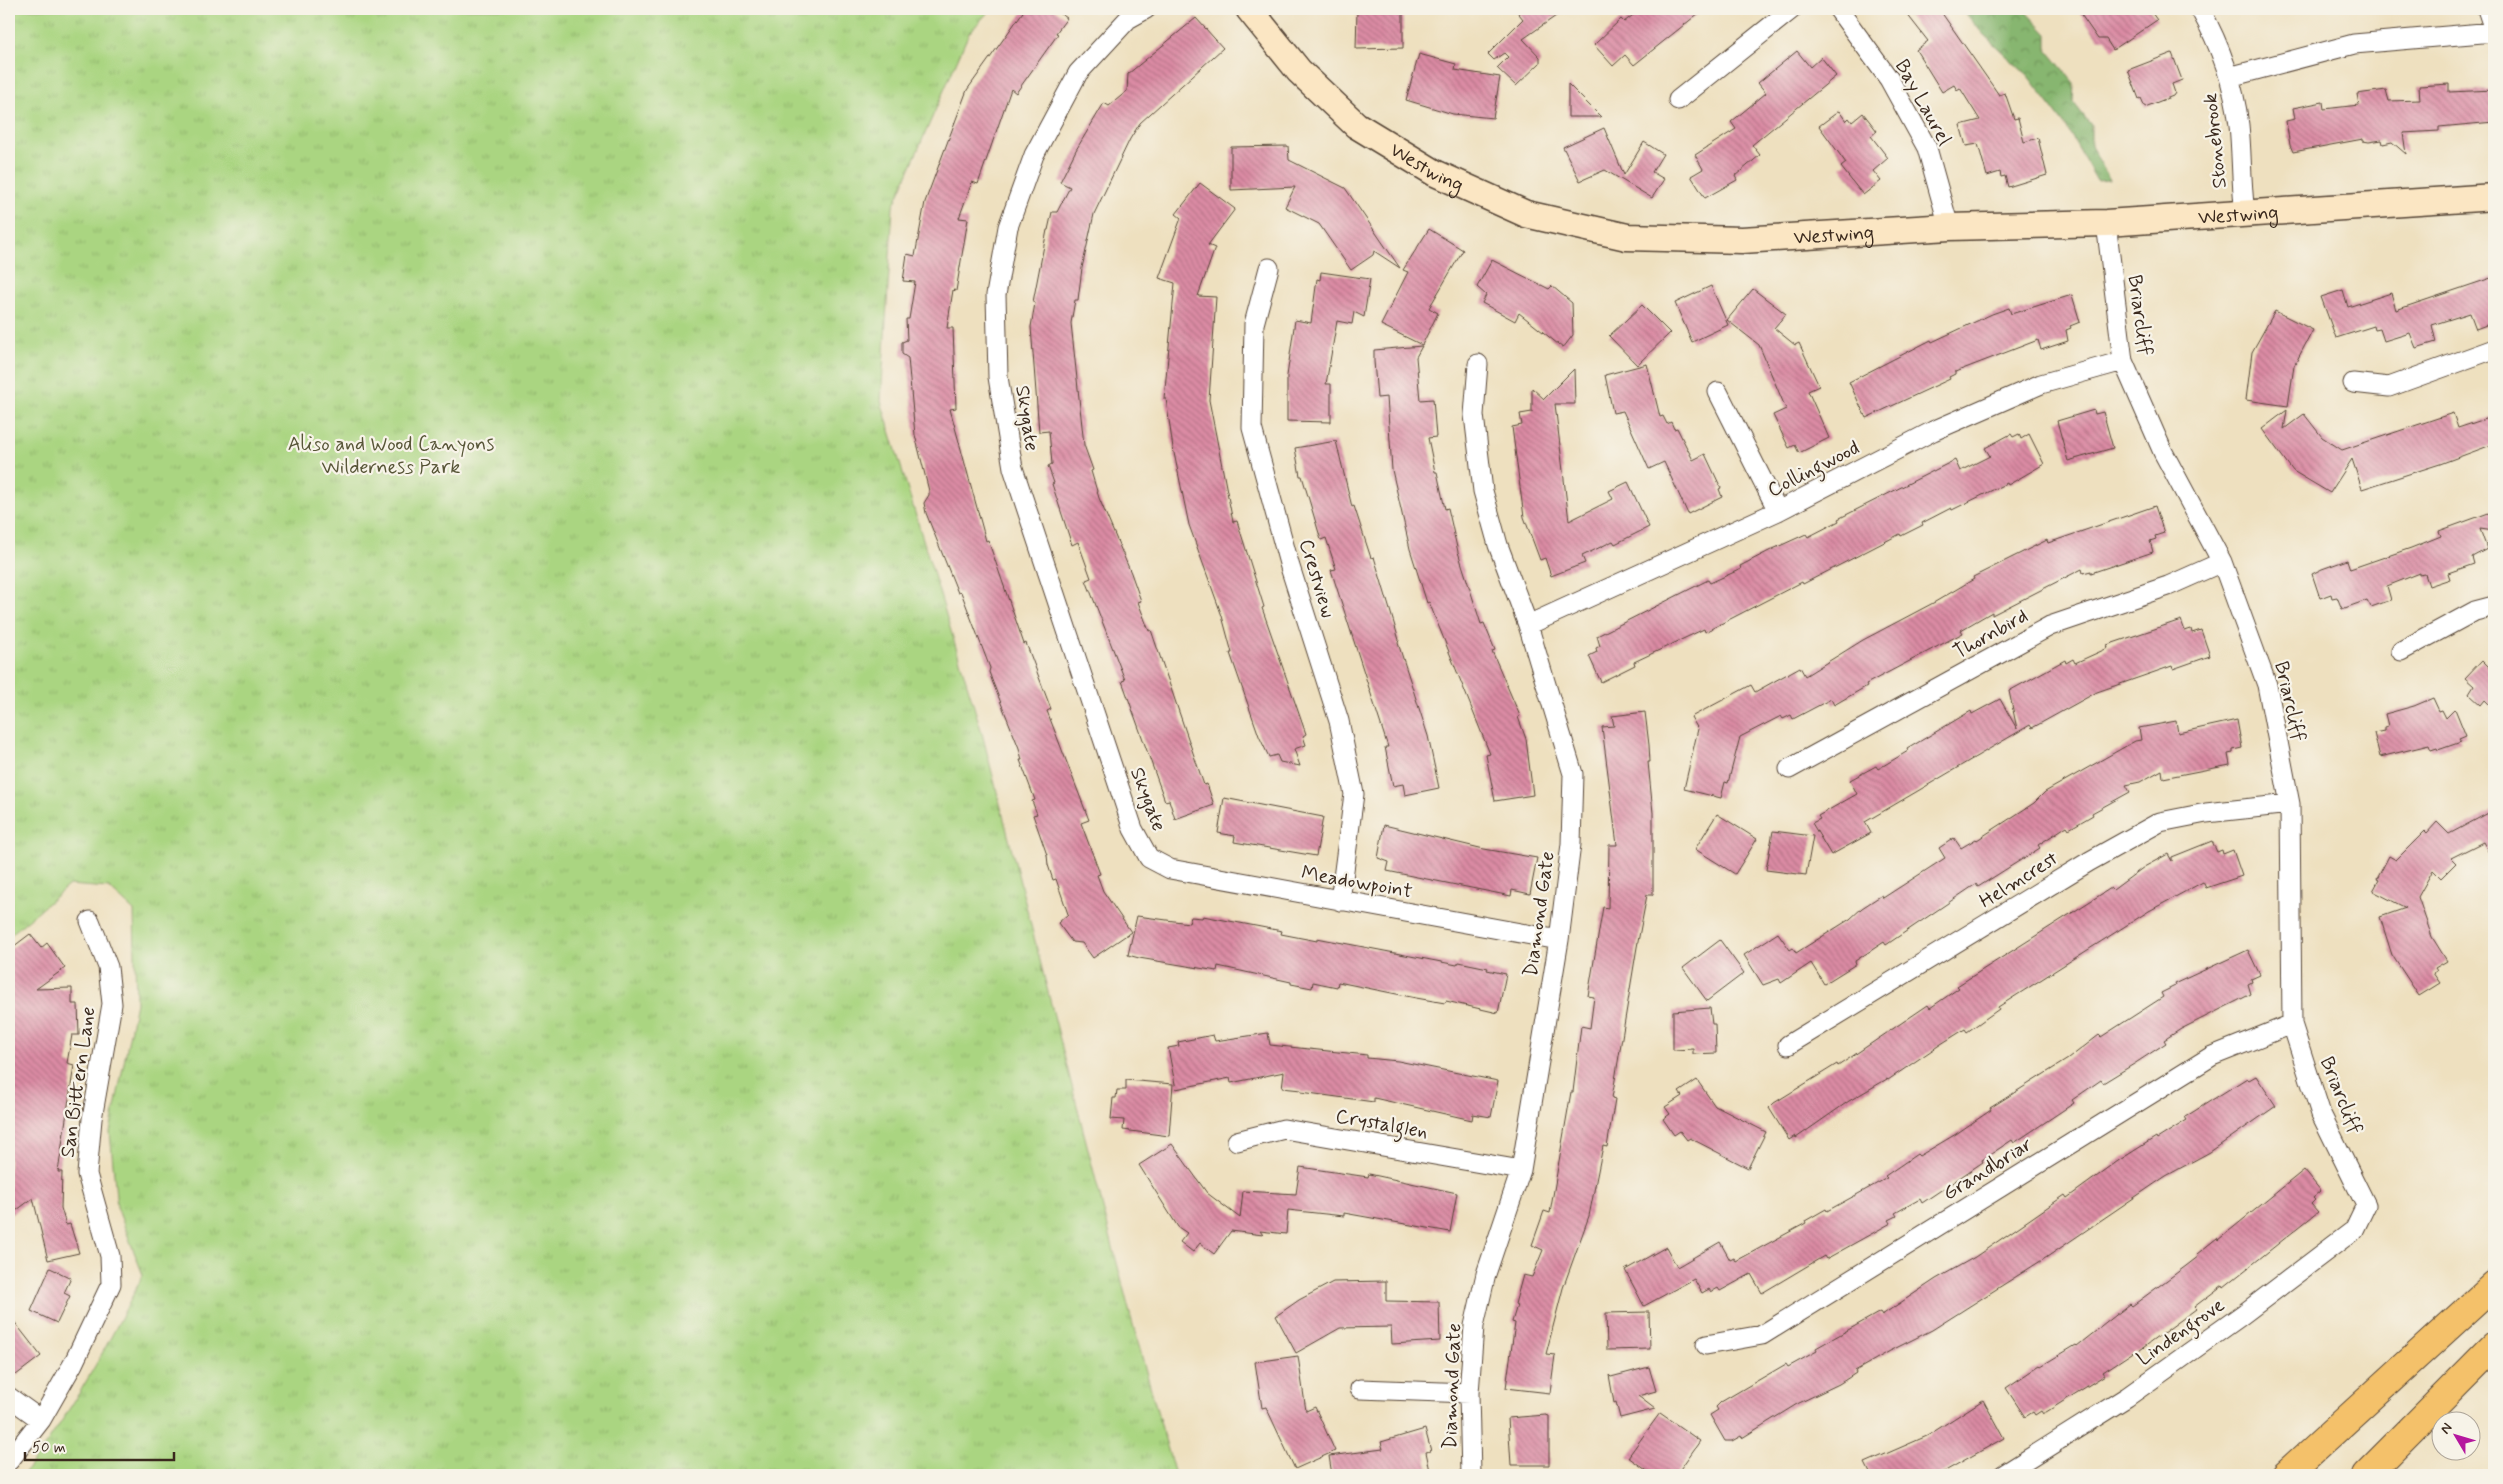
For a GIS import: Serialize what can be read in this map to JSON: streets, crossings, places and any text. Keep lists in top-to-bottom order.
{
  "streets": {
    "street": [
      "Bay Laurel",
      "Stonebrook",
      "Westwing",
      "Briarcliff",
      "Skygate",
      "Collingwood",
      "Crestview",
      "Thornbird",
      "Helmcrest",
      "Meadowpoint",
      "Diamond Gate",
      "San Bittern Lane",
      "Crystalglen",
      "Grandbriar",
      "Lindengrove"
    ]
  },
  "crossings": [
    ["Bay Laurel", "Westwing"],
    ["Stonebrook", "Westwing"],
    ["Westwing", "Briarcliff"],
    ["Briarcliff", "Collingwood"],
    ["Briarcliff", "Thornbird"],
    ["Briarcliff", "Helmcrest"],
    ["Briarcliff", "Grandbriar"],
    ["Briarcliff", "Lindengrove"],
    ["Skygate", "Meadowpoint"],
    ["Collingwood", "Diamond Gate"],
    ["Crestview", "Meadowpoint"],
    ["Meadowpoint", "Diamond Gate"],
    ["Diamond Gate", "Crystalglen"]
  ],
  "parks": ["Aliso and Wood Canyons Wilderness Park"],
  "scale_bar": "50 m",
  "north": "top left"
}
